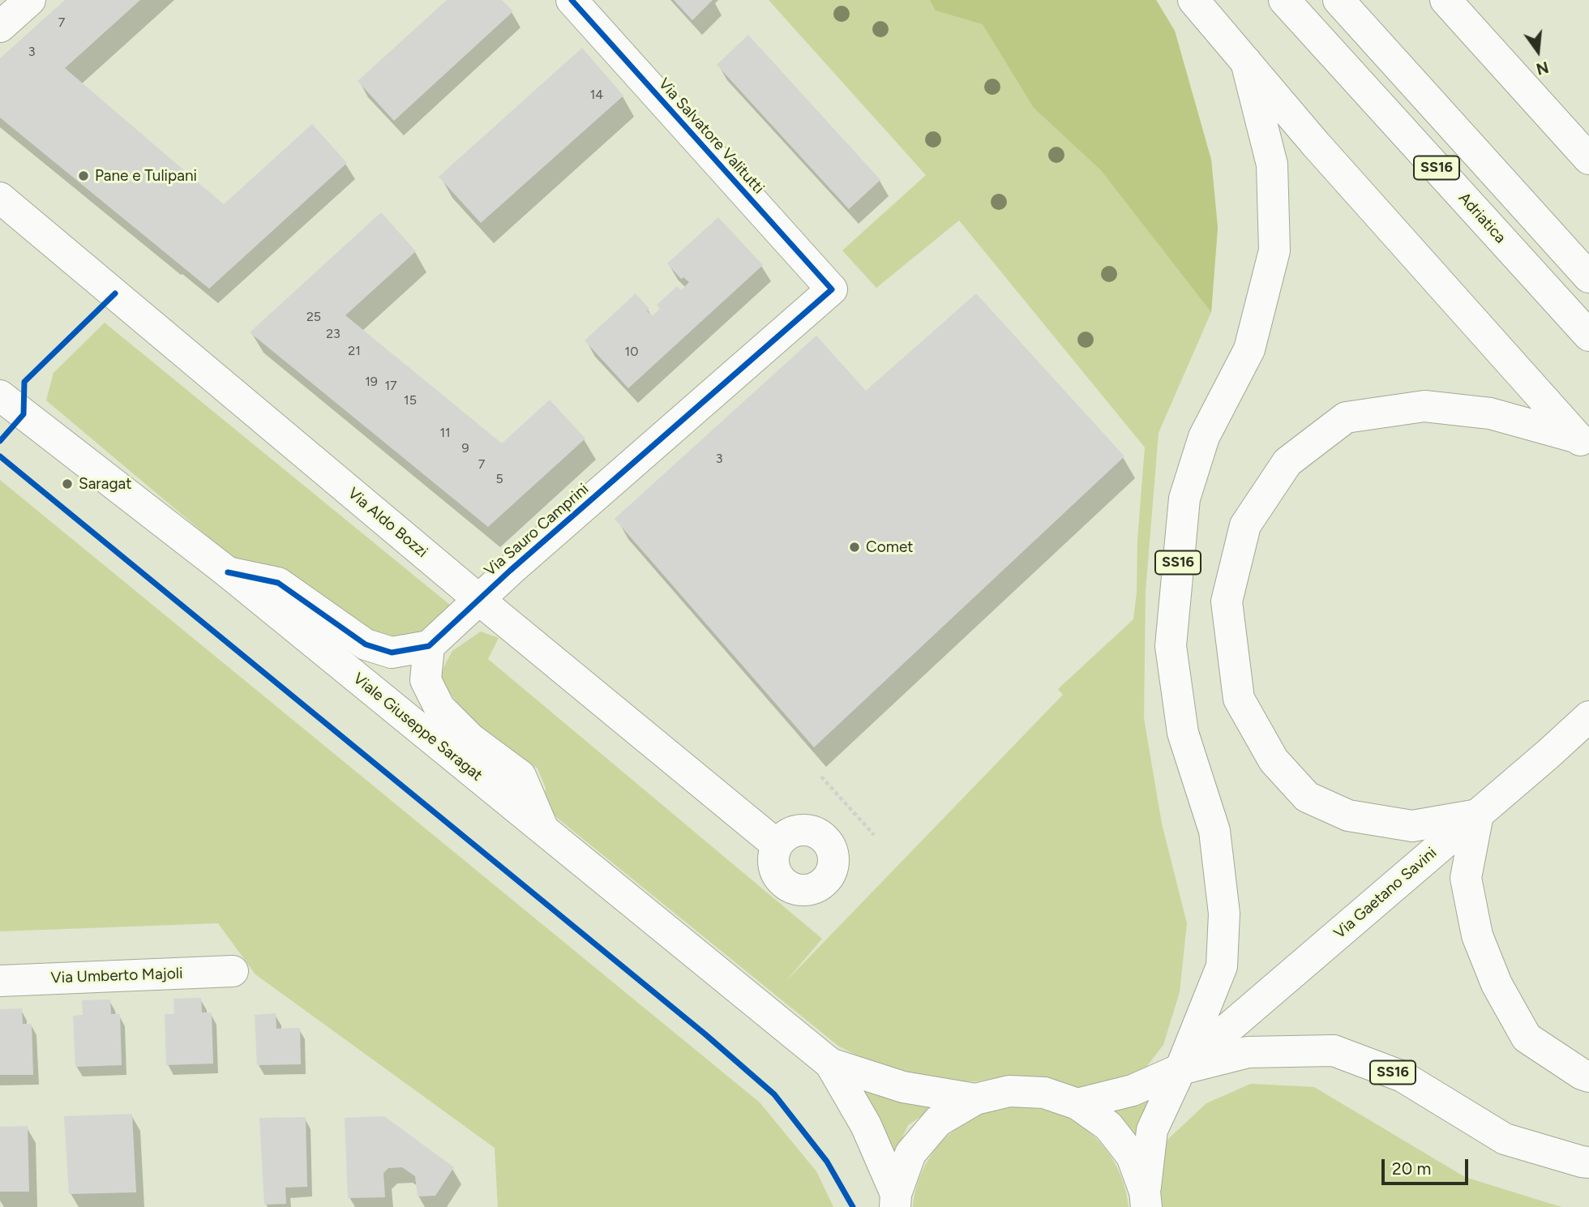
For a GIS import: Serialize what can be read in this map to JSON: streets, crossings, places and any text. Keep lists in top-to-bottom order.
{
  "streets": {
    "main road": [
      "Via Salvatore Valitutti",
      "SS16",
      "Adriatica",
      "Via Aldo Bozzi",
      "Via Sauro Camprini",
      "Viale Giuseppe Saragat",
      "Via Gaetano Savini",
      "Via Umberto Majoli"
    ]
  },
  "crossings": [
    ["Via Salvatore Valitutti", "Via Sauro Camprini"],
    ["SS16", "Via Gaetano Savini"],
    ["Via Aldo Bozzi", "Via Sauro Camprini"]
  ],
  "places": ["Pane e Tulipani", "Saragat", "Comet"],
  "house_numbers": [
    "7",
    "3",
    "14",
    "25",
    "23",
    "21",
    "10",
    "19",
    "17",
    "15",
    "11",
    "9",
    "3",
    "7",
    "5"
  ],
  "scale_bar": "20 m",
  "north": "bottom"
}
